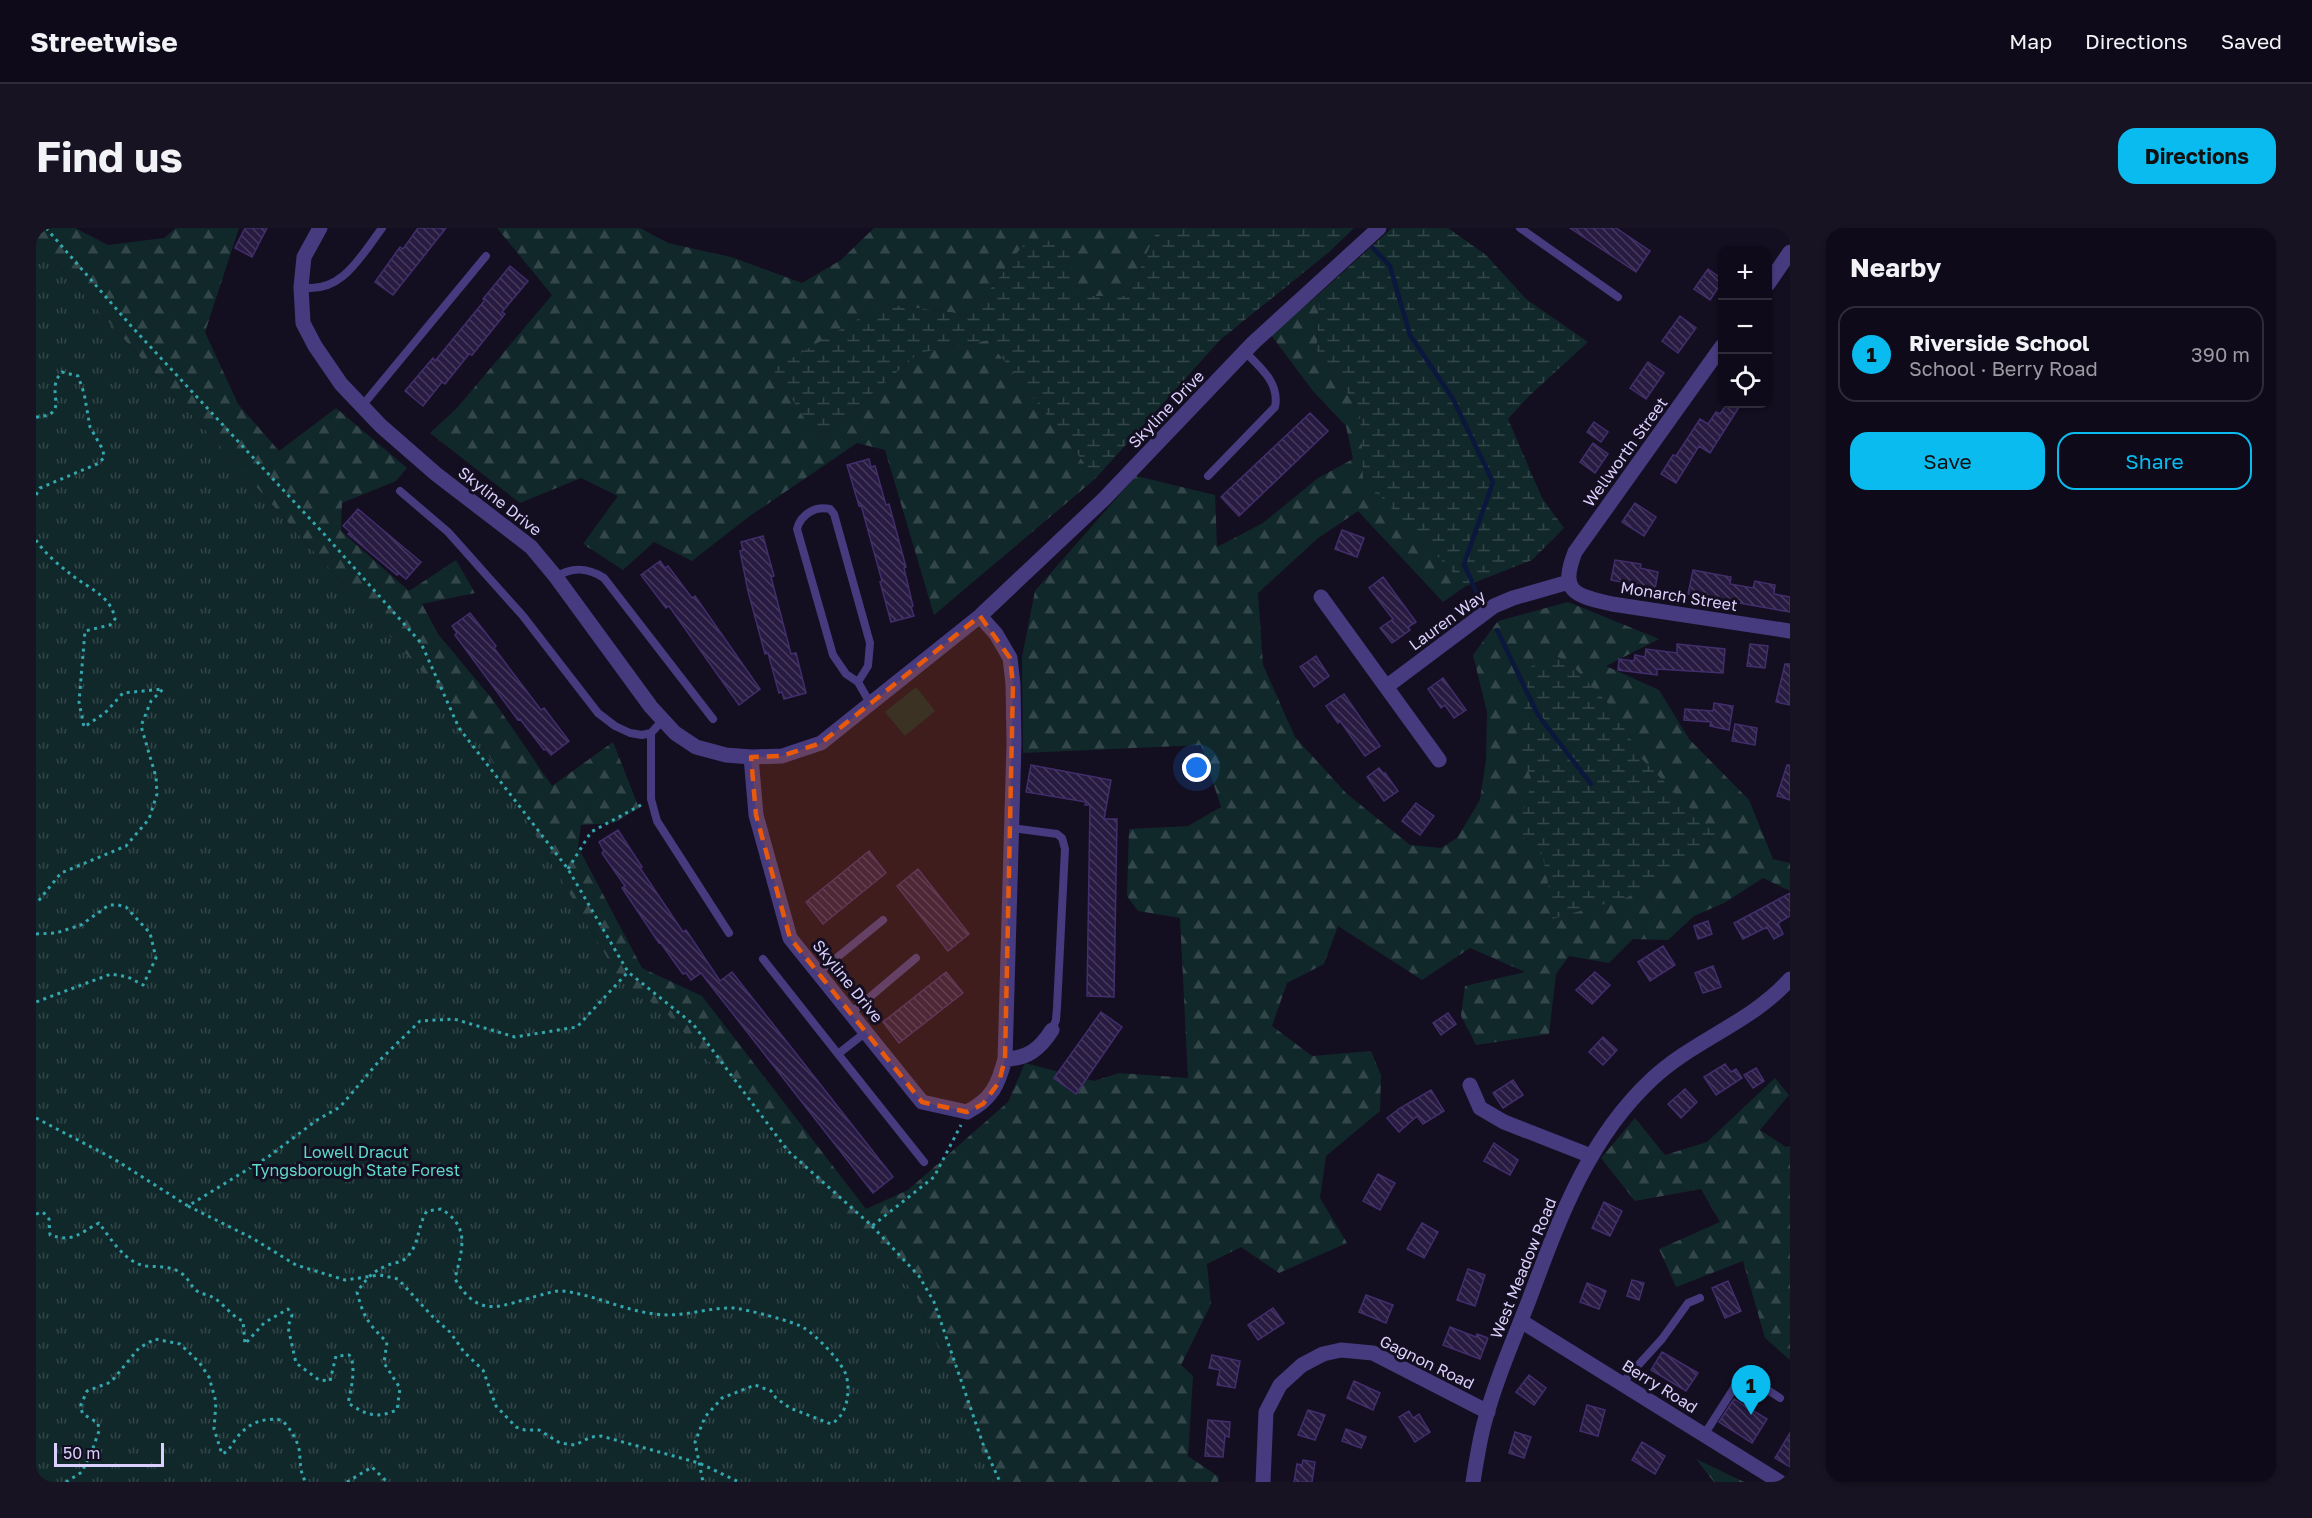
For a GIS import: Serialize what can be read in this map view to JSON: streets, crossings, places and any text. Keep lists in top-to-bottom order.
{
  "streets": {
    "street": [
      "Skyline Drive",
      "Wellworth Street",
      "Monarch Street",
      "Lauren Way",
      "West Meadow Road",
      "Gagnon Road",
      "Berry Road"
    ]
  },
  "crossings": [
    ["Wellworth Street", "Monarch Street"],
    ["Wellworth Street", "Lauren Way"],
    ["Monarch Street", "Lauren Way"],
    ["West Meadow Road", "Gagnon Road"],
    ["West Meadow Road", "Berry Road"]
  ],
  "parks": ["Lowell Dracut Tyngsborough State Forest"],
  "scale_bar": "50 m",
  "page": {
    "header": "Streetwise",
    "nav": ["Map", "Directions", "Saved"],
    "buttons": [
      "Directions",
      ["Save", "Share"]
    ],
    "title": "Find us",
    "heading": "Nearby",
    "map_buttons": ["+", "−"],
    "list": [
      {
        "mark": "1",
        "name": "Riverside School",
        "note": "School · Berry Road",
        "value": "390 m"
      }
    ],
    "pins": "1",
    "scale": "50 m"
  }
}
